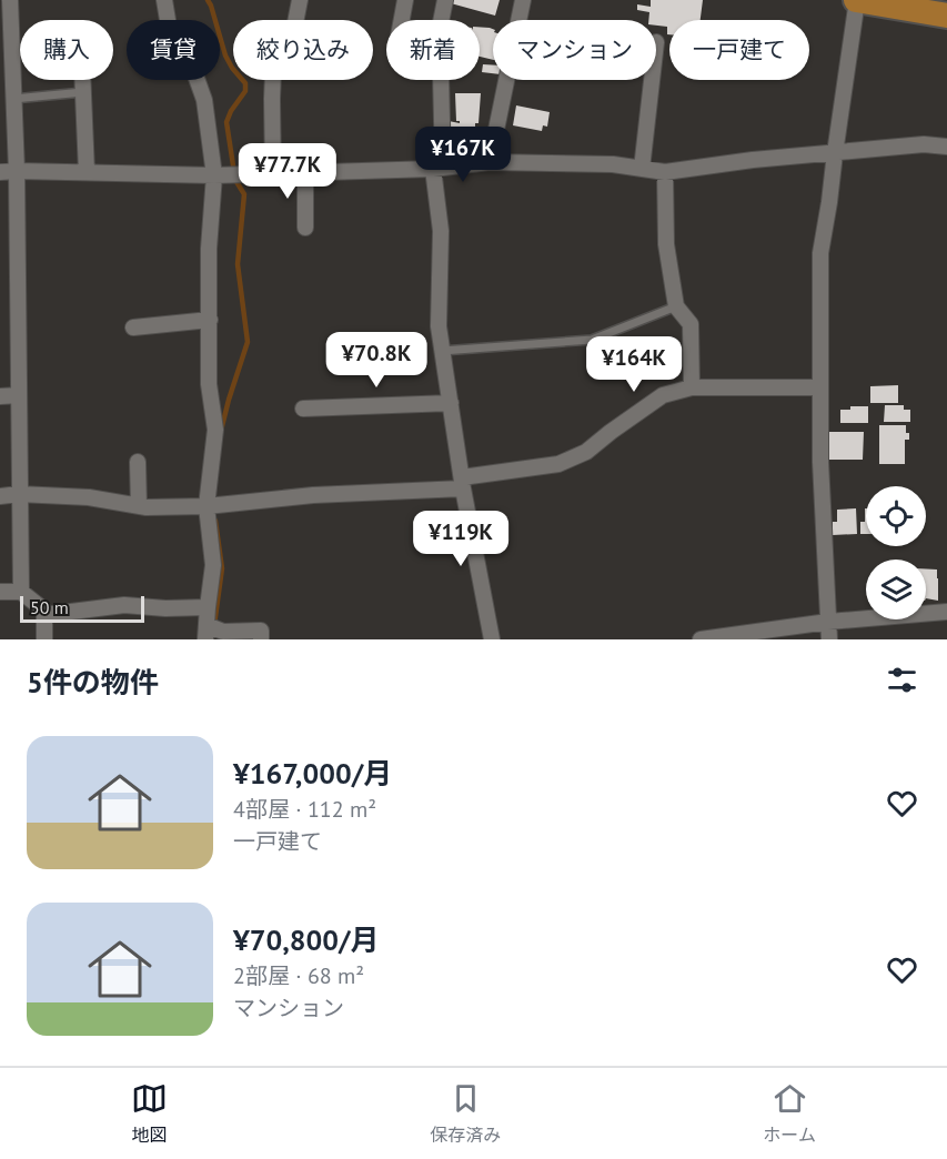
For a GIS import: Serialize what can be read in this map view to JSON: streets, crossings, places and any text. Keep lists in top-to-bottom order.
{
  "scale_bar": "50 m",
  "page": {
    "chip": [
      "購入",
      "賃貸",
      "絞り込み",
      "新着",
      "マンション",
      "一戸建て"
    ],
    "price": [
      "¥167K",
      "¥77.7K",
      "¥70.8K",
      "¥164K",
      "¥119K"
    ],
    "scale": "50 m",
    "heading": "5件の物件",
    "list": [
      {
        "name": "¥167,000/月",
        "note": "4部屋 · 112 m² · 一戸建て"
      },
      {
        "name": "¥70,800/月",
        "note": "2部屋 · 68 m² · マンション"
      }
    ],
    "tabs": ["地図", "保存済み", "ホーム"]
  }
}
